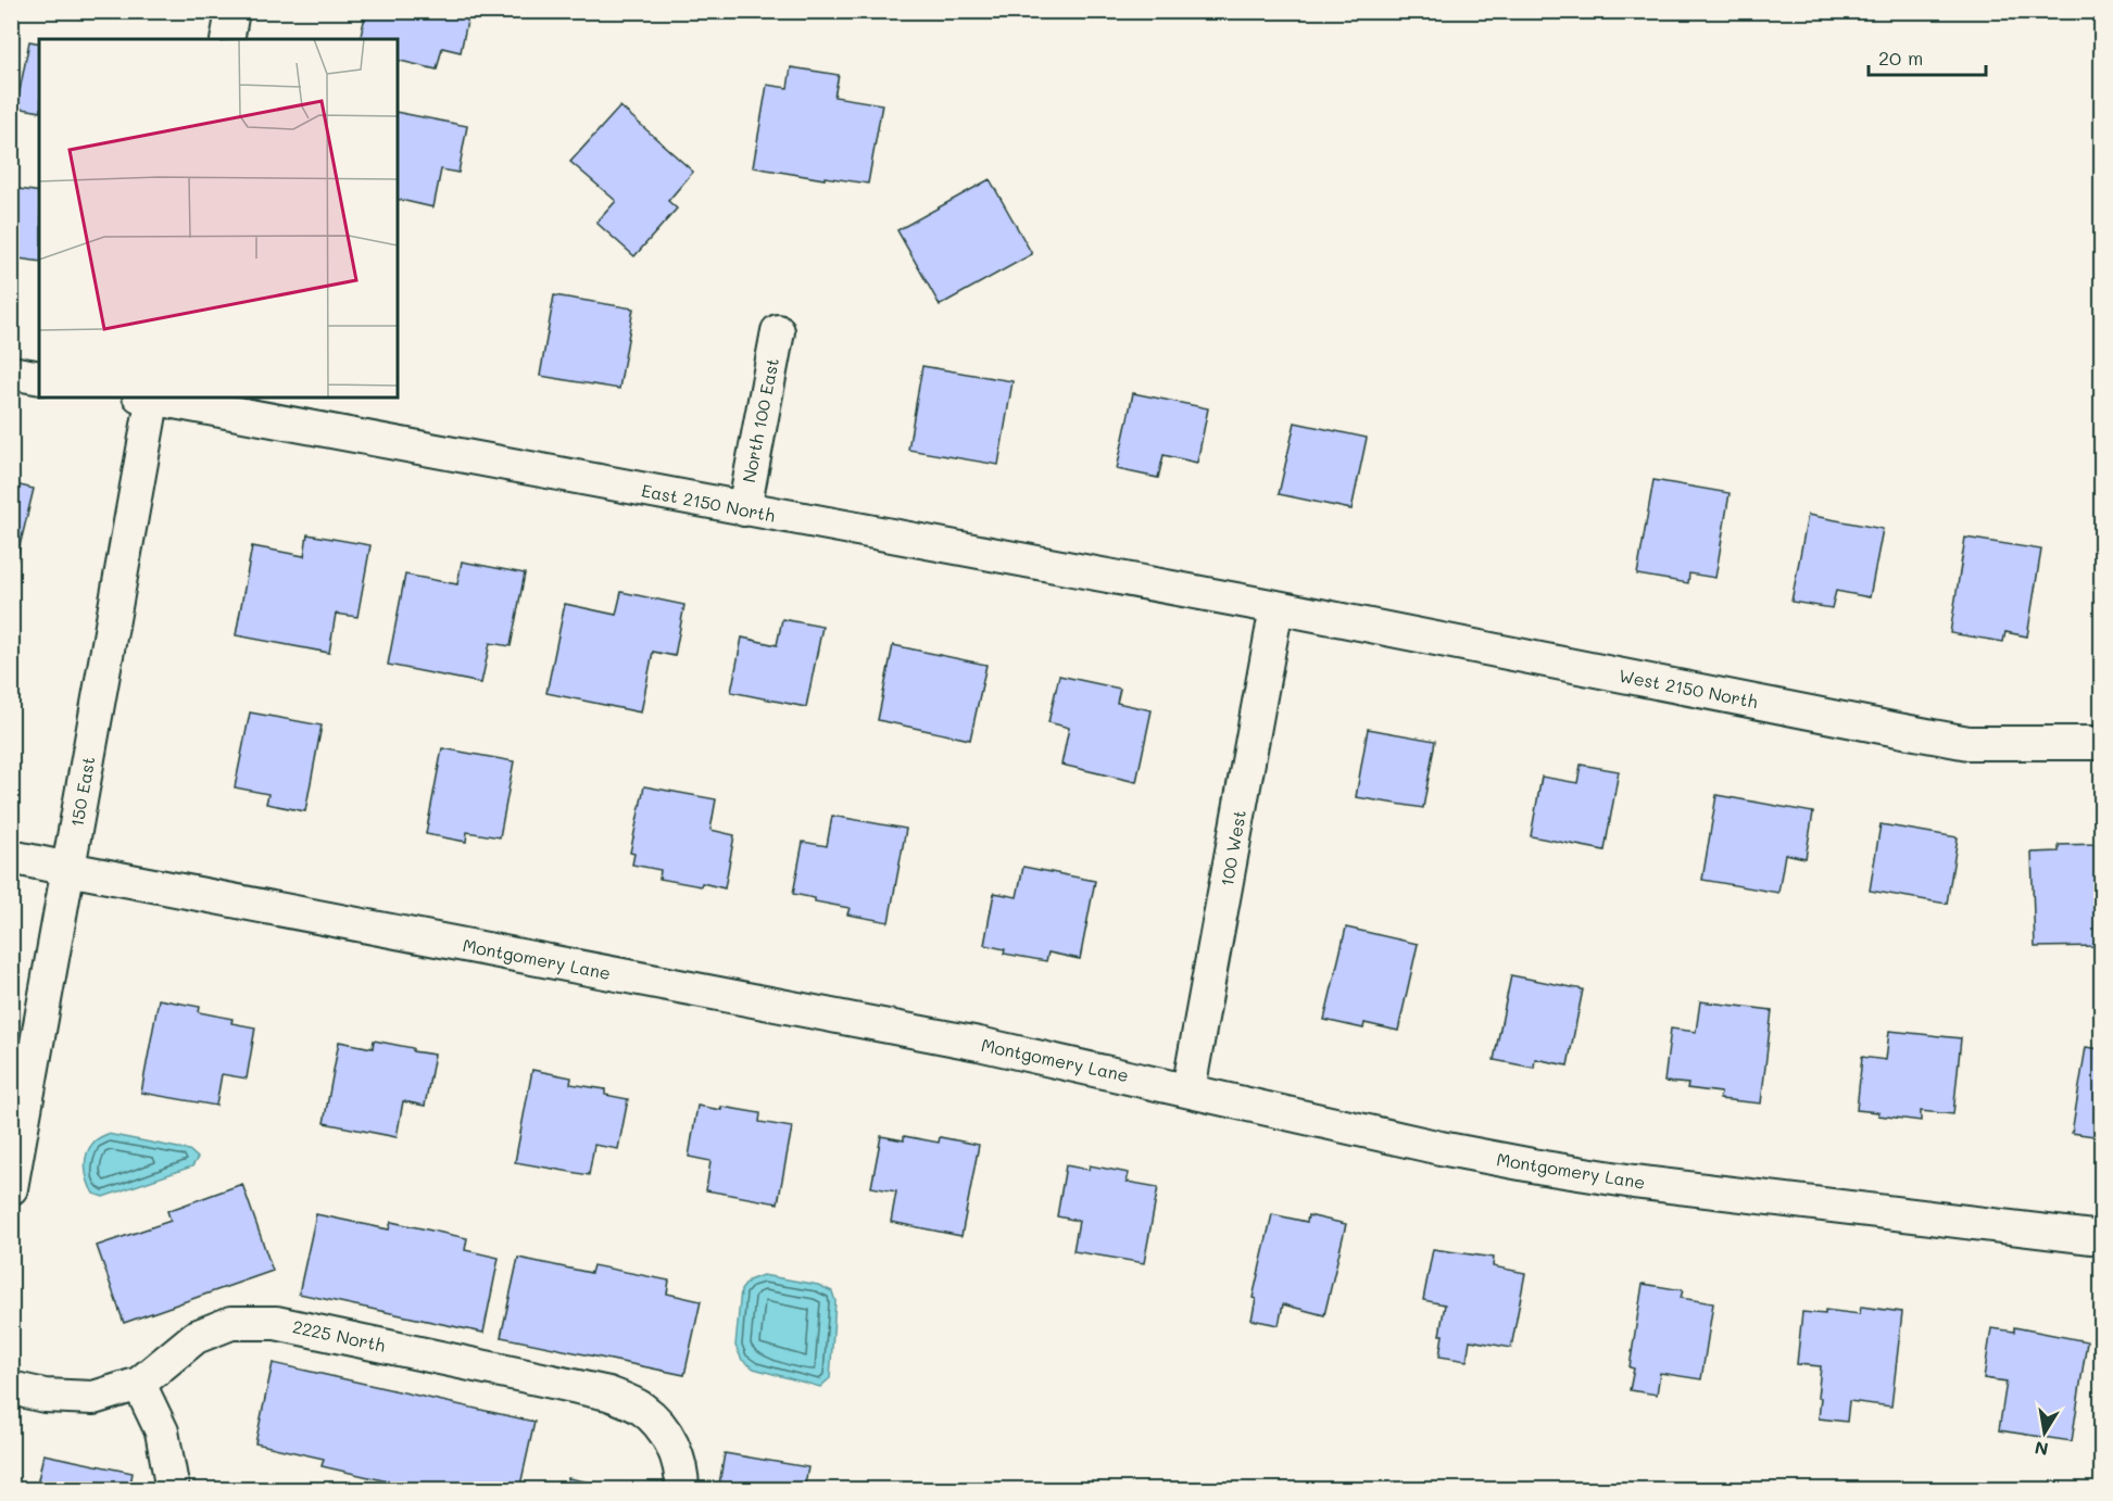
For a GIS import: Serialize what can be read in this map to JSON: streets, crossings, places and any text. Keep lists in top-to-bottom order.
{
  "streets": {
    "street": [
      "North 100 East",
      "East 2150 North",
      "West 2150 North",
      "150 East",
      "100 West",
      "Montgomery Lane",
      "2225 North"
    ]
  },
  "crossings": [
    ["North 100 East", "East 2150 North"],
    ["East 2150 North", "West 2150 North"],
    ["East 2150 North", "100 West"],
    ["West 2150 North", "100 West"],
    ["150 East", "Montgomery Lane"],
    ["100 West", "Montgomery Lane"]
  ],
  "scale_bar": "20 m",
  "north": "bottom"
}
